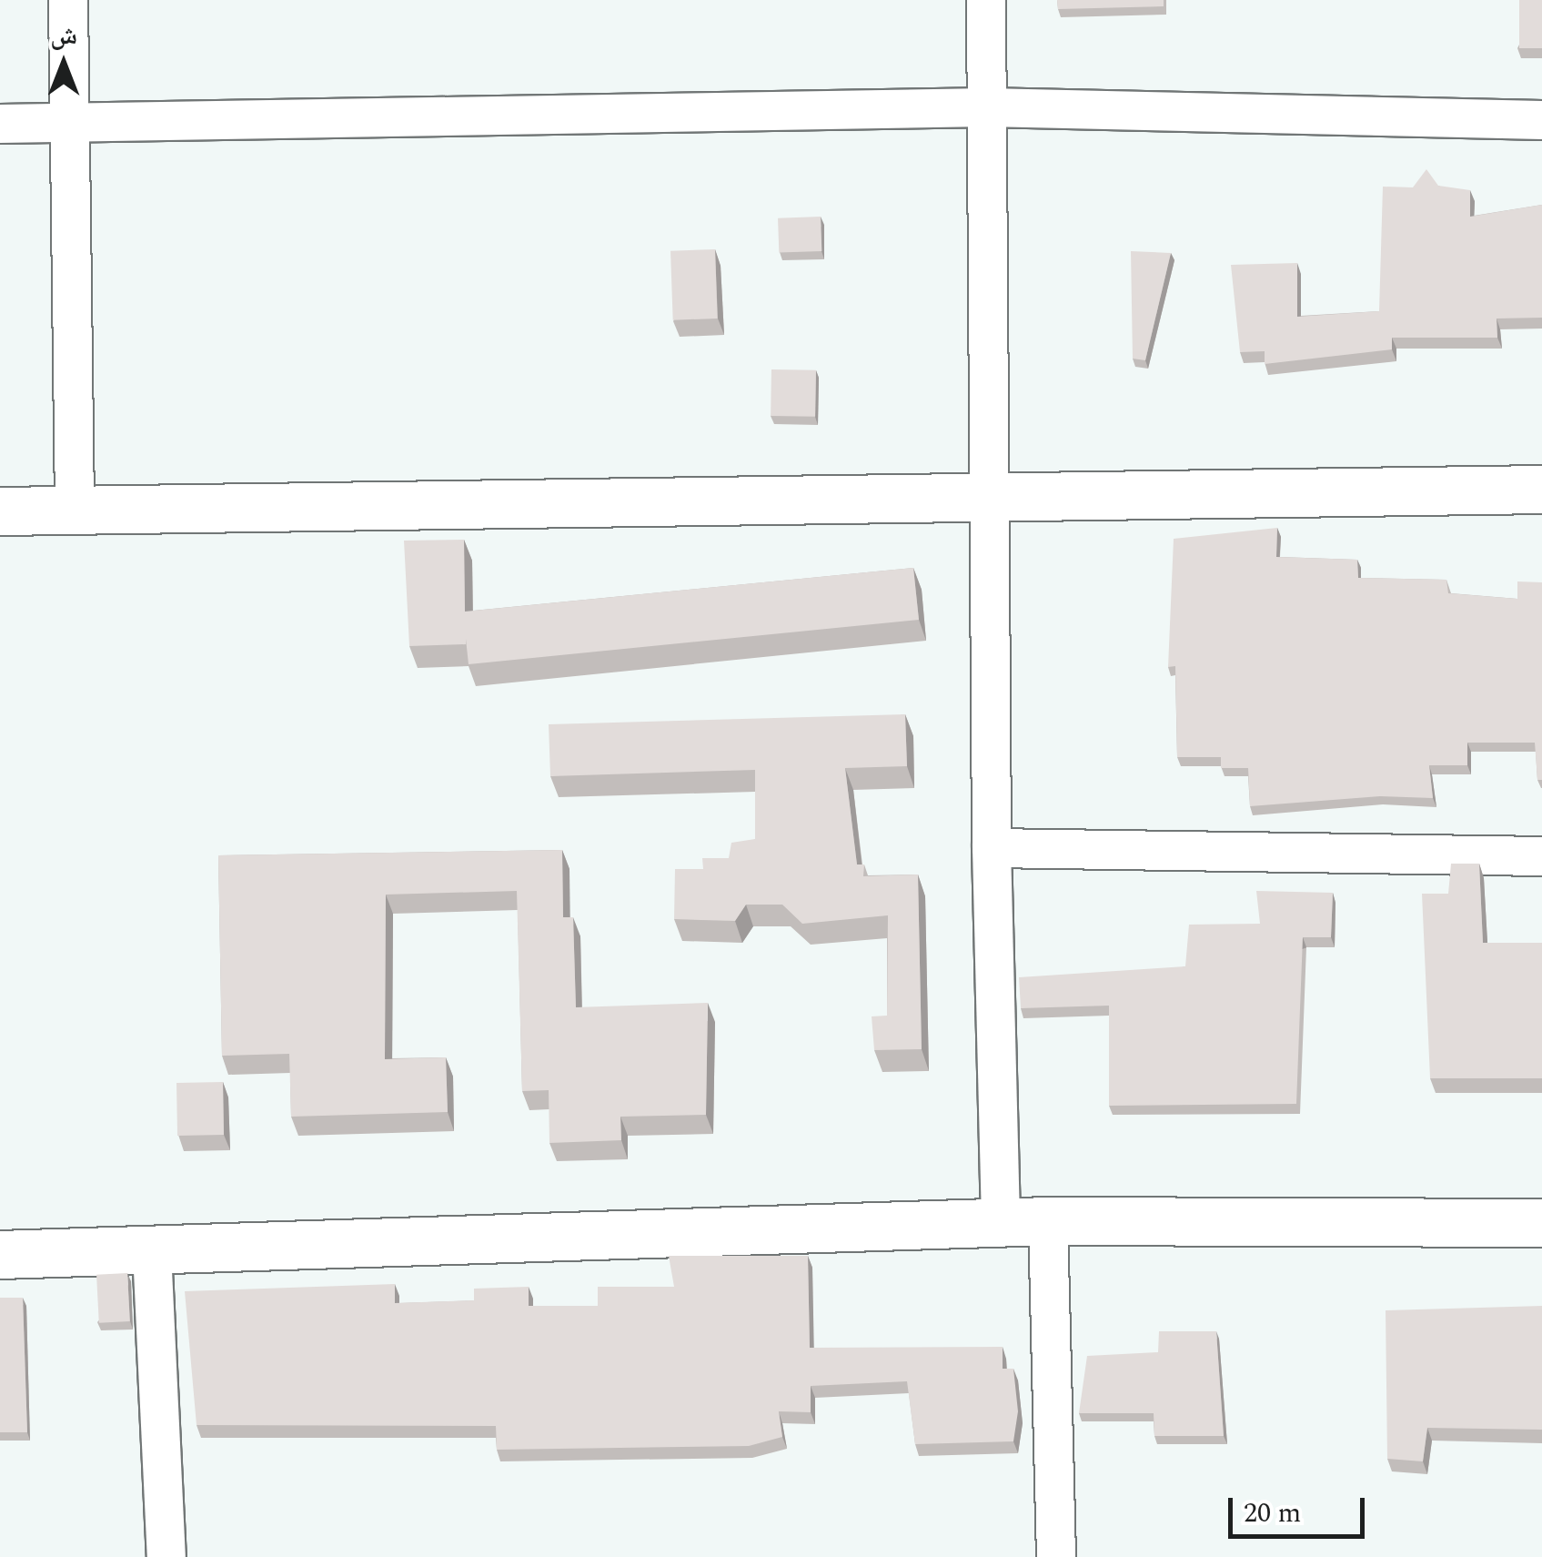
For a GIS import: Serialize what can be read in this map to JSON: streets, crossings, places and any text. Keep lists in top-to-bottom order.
{
  "scale_bar": "20 m",
  "north": "top"
}
